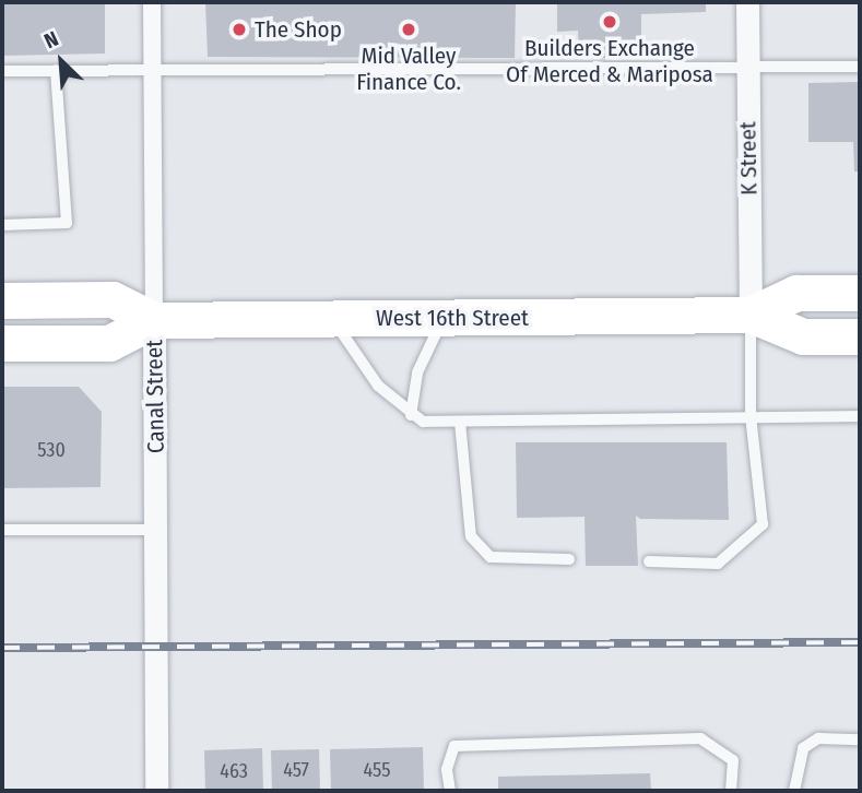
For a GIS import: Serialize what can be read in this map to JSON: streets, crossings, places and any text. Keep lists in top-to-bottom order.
{
  "streets": {
    "main road": ["West 16th Street"],
    "street": ["K Street", "Canal Street"]
  },
  "crossings": [
    ["K Street", "West 16th Street"],
    ["West 16th Street", "Canal Street"]
  ],
  "places": ["Builders Exchange Of Merced & Mariposa", "The Shop", "Mid Valley Finance Co."],
  "house_numbers": [
    "530",
    "457",
    "455",
    "463"
  ],
  "north": "top left"
}
